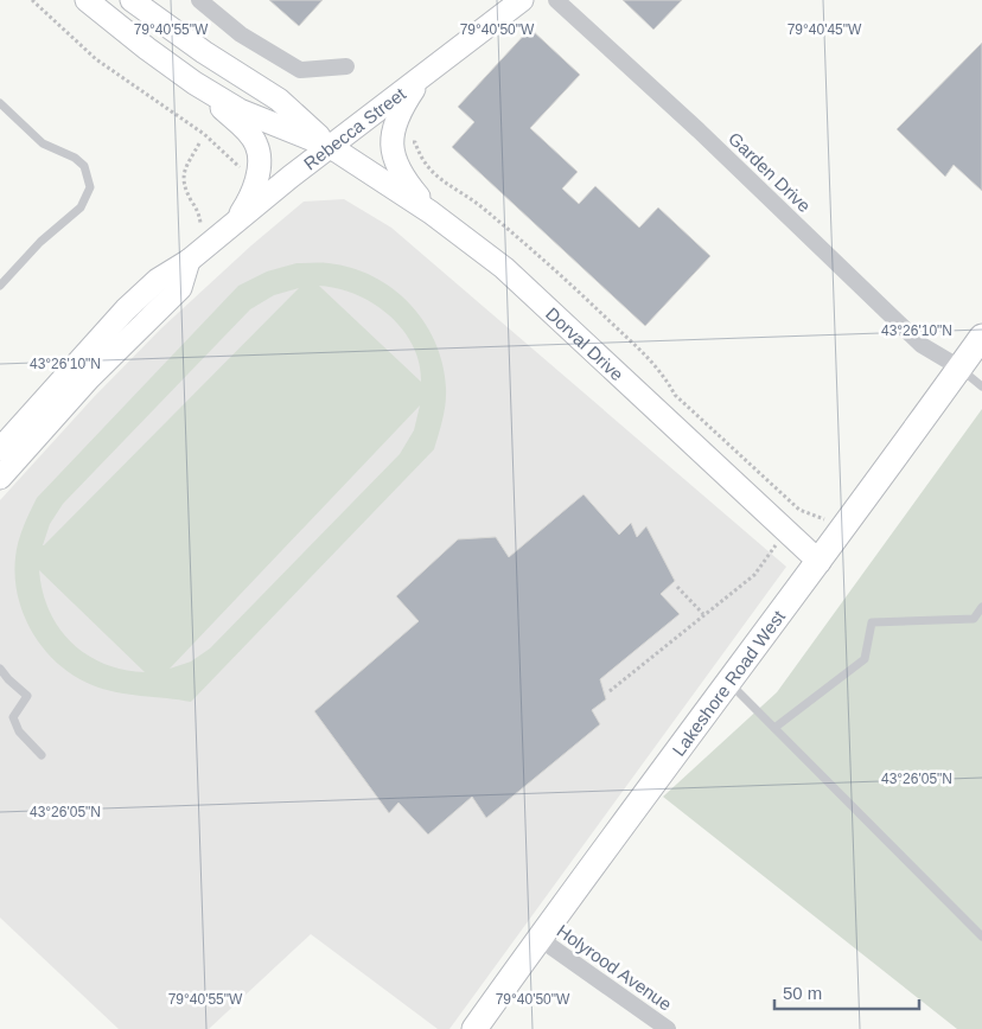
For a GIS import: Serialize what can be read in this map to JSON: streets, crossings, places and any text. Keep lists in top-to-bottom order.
{
  "streets": {
    "main road": ["Rebecca Street", "Dorval Drive", "Lakeshore Road West"],
    "street": ["Garden Drive", "Holyrood Avenue"]
  },
  "crossings": [
    ["Rebecca Street", "Dorval Drive"],
    ["Garden Drive", "Lakeshore Road West"],
    ["Dorval Drive", "Lakeshore Road West"],
    ["Lakeshore Road West", "Holyrood Avenue"]
  ],
  "scale_bar": "50 m",
  "coordinates": [
    "79°40'55\"W",
    "79°40'50\"W",
    "79°40'45\"W",
    "43°26'10\"N",
    "43°26'05\"N"
  ]
}
